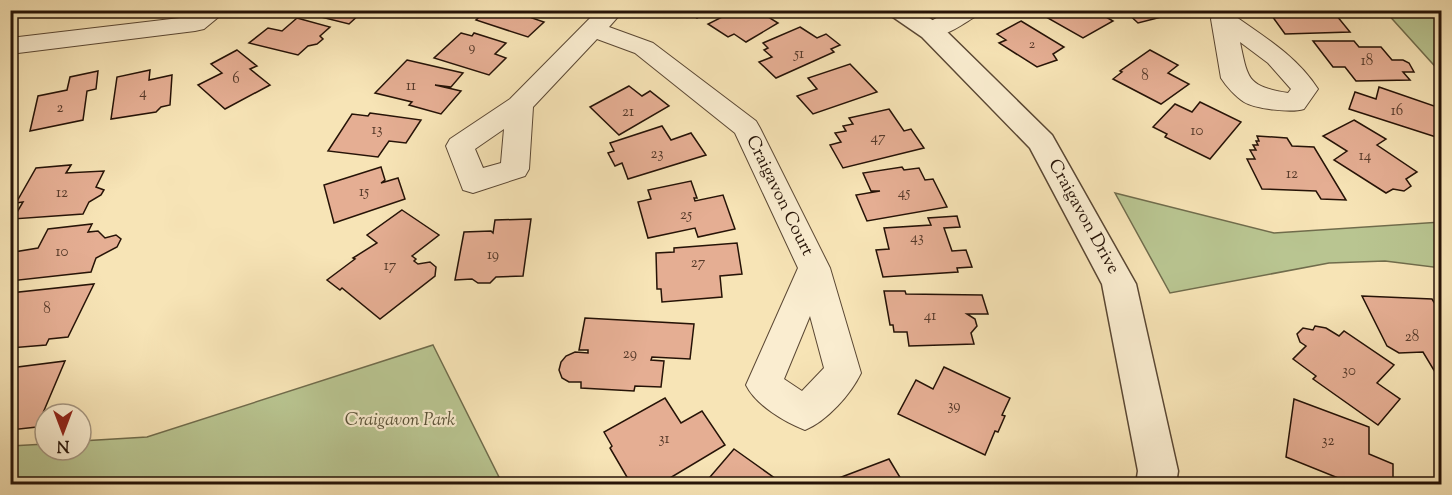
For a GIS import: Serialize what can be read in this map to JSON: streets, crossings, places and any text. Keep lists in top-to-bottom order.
{
  "streets": {
    "street": ["Craigavon Court", "Craigavon Drive"]
  },
  "parks": ["Craigavon Park"],
  "house_numbers": [
    "2",
    "9",
    "51",
    "18",
    "8",
    "6",
    "11",
    "4",
    "2",
    "16",
    "21",
    "13",
    "10",
    "47",
    "23",
    "14",
    "12",
    "15",
    "12",
    "45",
    "25",
    "43",
    "10",
    "19",
    "27",
    "17",
    "8",
    "41",
    "28",
    "29",
    "30",
    "39",
    "31",
    "32"
  ],
  "north": "bottom"
}
